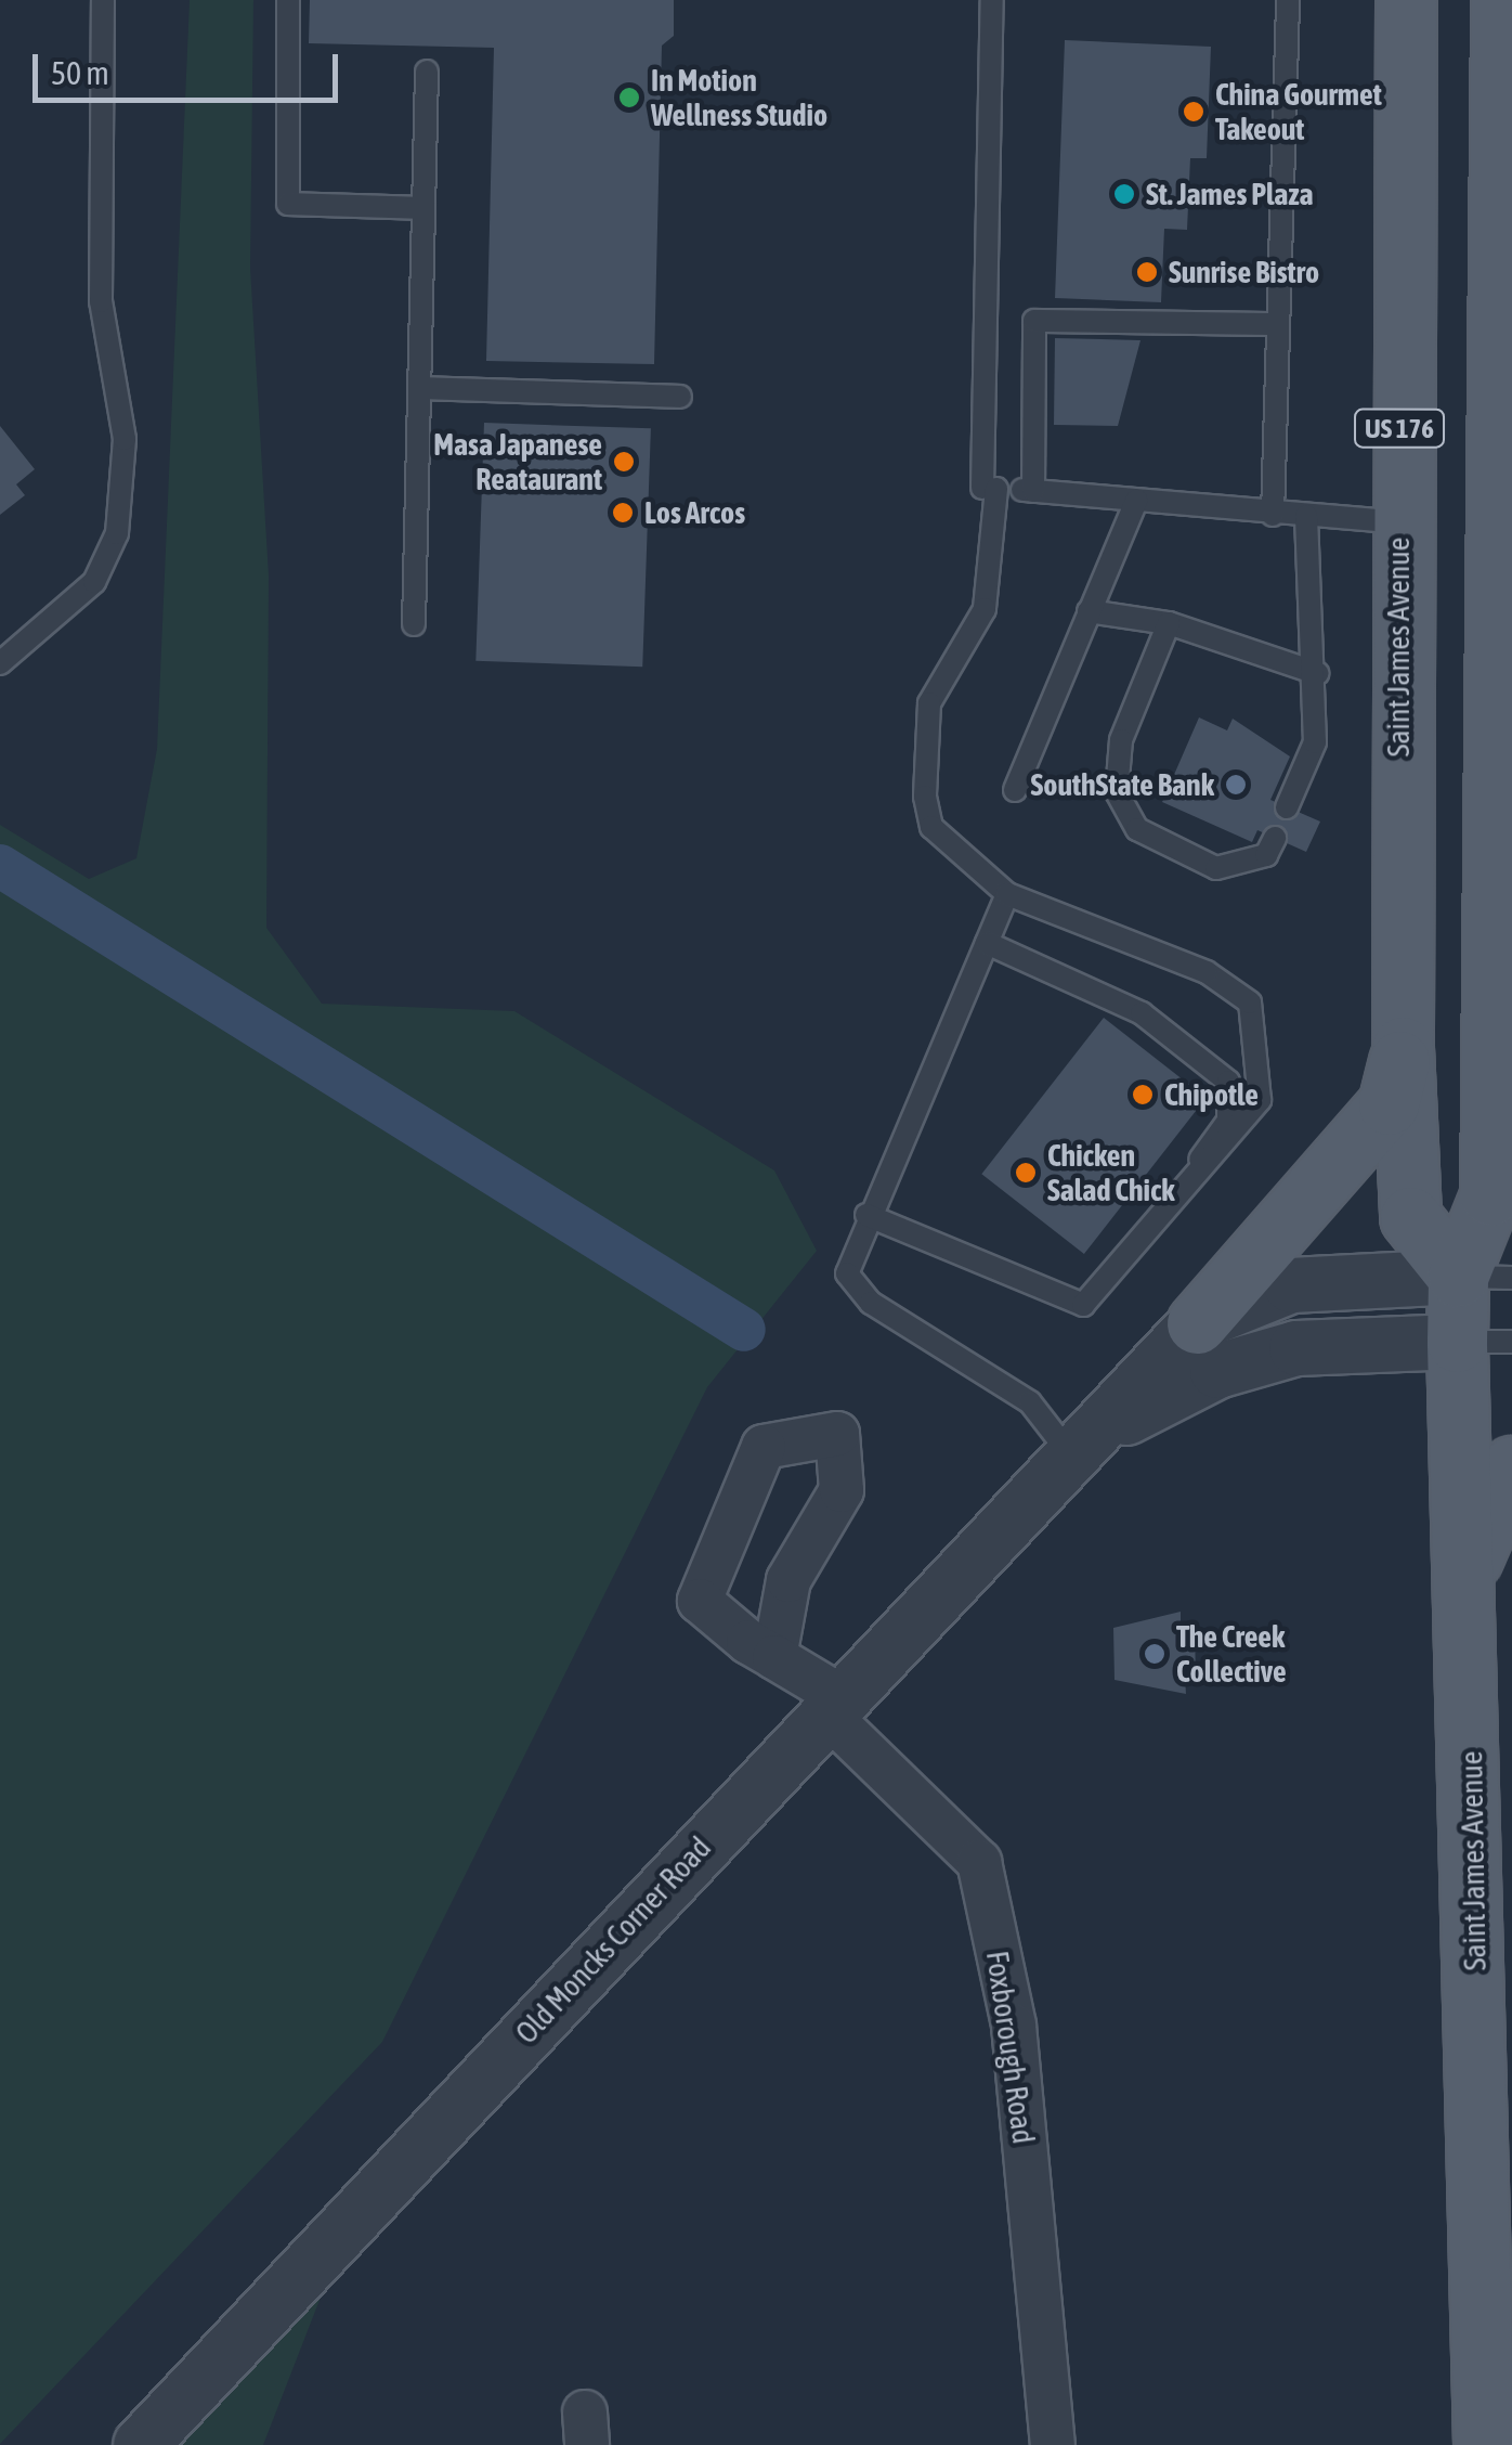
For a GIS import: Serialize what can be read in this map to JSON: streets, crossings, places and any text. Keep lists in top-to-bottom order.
{
  "streets": {
    "main road": ["US 176", "Saint James Avenue"],
    "street": ["Old Moncks Corner Road", "Foxborough Road"]
  },
  "crossings": [
    ["Old Moncks Corner Road", "Foxborough Road"]
  ],
  "places": [
    "In Motion Wellness Studio",
    "China Gourmet Takeout",
    "St. James Plaza",
    "Sunrise Bistro",
    "Masa Japanese Reataurant",
    "Los Arcos",
    "SouthState Bank",
    "Chipotle",
    "Chicken Salad Chick",
    "The Creek Collective"
  ],
  "scale_bar": "50 m"
}
